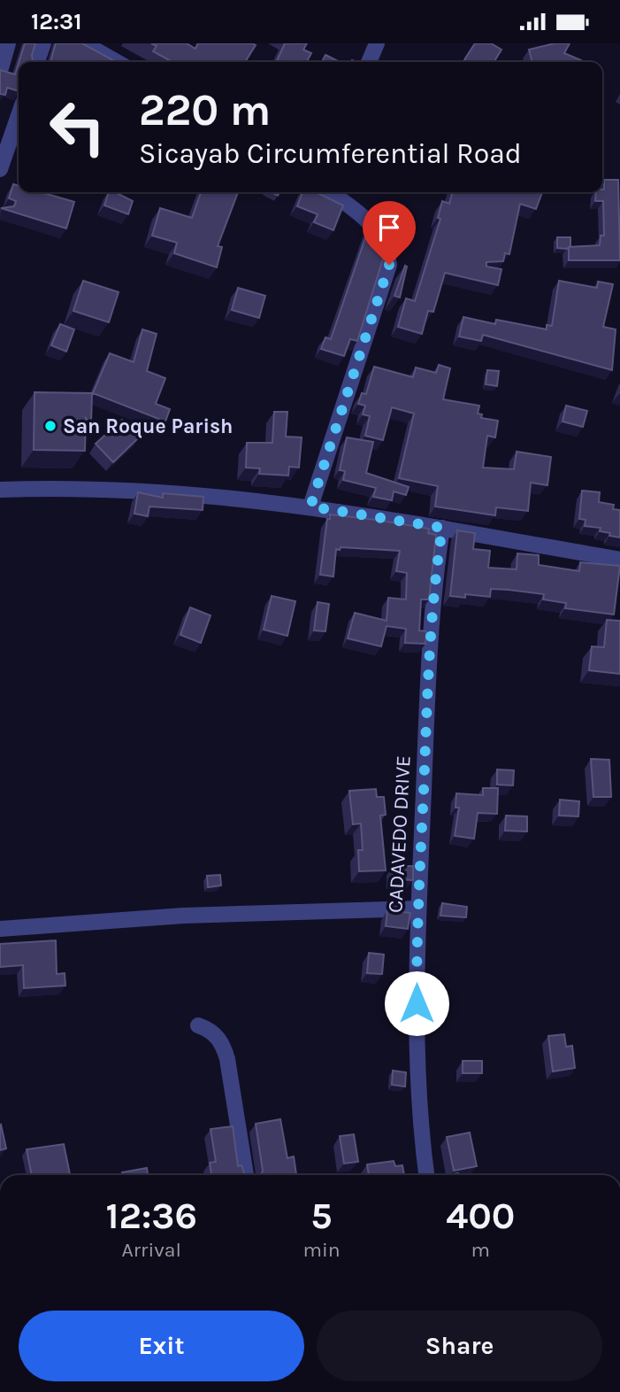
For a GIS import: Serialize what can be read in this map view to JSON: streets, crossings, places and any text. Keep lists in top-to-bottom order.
{
  "streets": {
    "street": ["CADAVEDO DRIVE"]
  },
  "places": ["San Roque Parish"],
  "page": {
    "status": "12:31",
    "turn": ["220 m", "Sicayab Circumferential Road"],
    "eta": [
      "12:36",
      "Arrival",
      "5",
      "min",
      "400",
      "m"
    ],
    "buttons": ["Exit", "Share"]
  }
}
